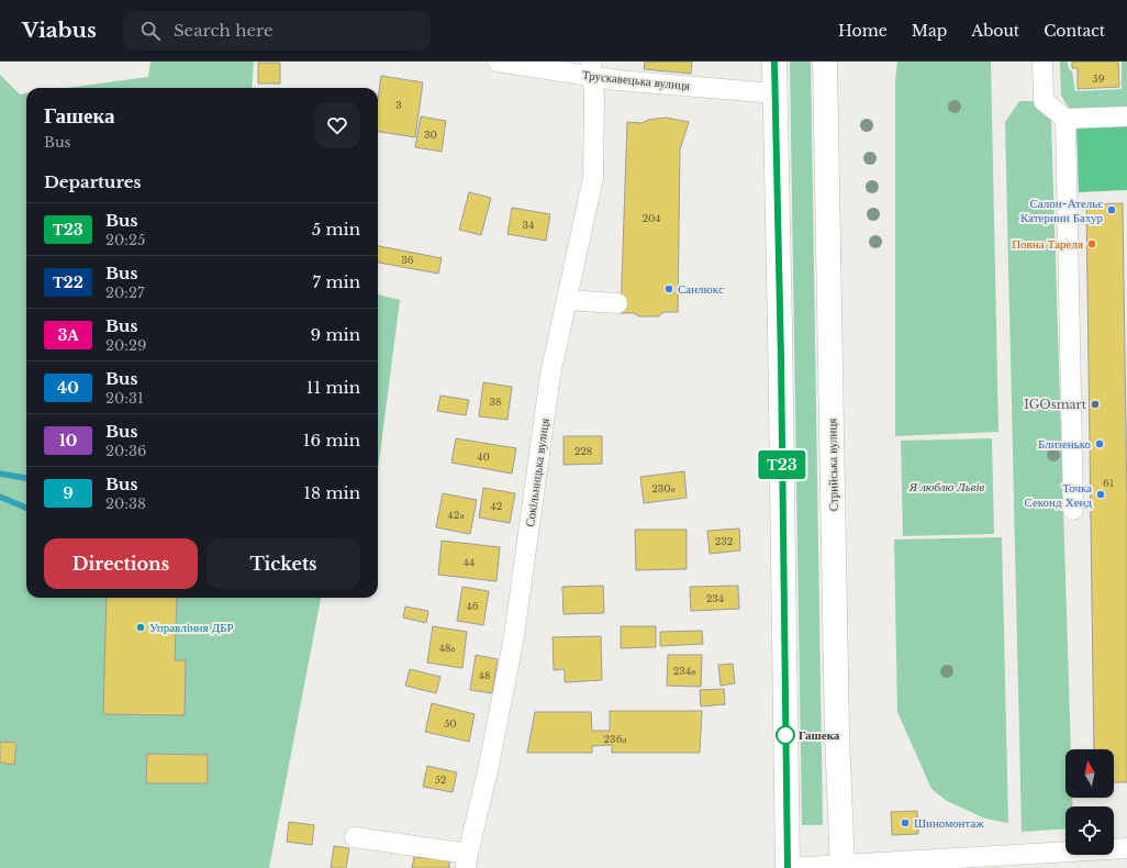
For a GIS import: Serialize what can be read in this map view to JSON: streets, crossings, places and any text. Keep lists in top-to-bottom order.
{
  "streets": {
    "main road": ["Стрийська вулиця"],
    "street": ["Трускавецька вулиця", "Сокільницька вулиця"]
  },
  "crossings": [
    ["Трускавецька вулиця", "Сокільницька вулиця"]
  ],
  "parks": ["Я люблю Львів"],
  "places": [
    "Салон-Ательє Катерини Бахур",
    "Повна Тареля",
    "Санлюкс",
    "IGOsmart",
    "Близенько",
    "Точка Секонд Хенд",
    "Управління ДБР",
    "Гашека",
    "Шиномонтаж"
  ],
  "lines": ["bus line Т23"],
  "house_numbers": [
    "59",
    "3",
    "30",
    "204",
    "34",
    "36",
    "38",
    "228",
    "40",
    "61",
    "230а",
    "42",
    "42а",
    "232",
    "44",
    "234",
    "46",
    "48а",
    "234а",
    "48",
    "50",
    "236а",
    "52"
  ],
  "north": "top",
  "page": {
    "header": "Viabus",
    "search": "Search here",
    "nav": [
      "Home",
      "Map",
      "About",
      "Contact"
    ],
    "on_map": "Т23",
    "heading": [
      ["Гашека", "Bus"],
      "Departures"
    ],
    "list": [
      {
        "mark": "Т23",
        "name": "Bus",
        "note": "20:25",
        "value": "5 min"
      },
      {
        "mark": "Т22",
        "name": "Bus",
        "note": "20:27",
        "value": "7 min"
      },
      {
        "mark": "3А",
        "name": "Bus",
        "note": "20:29",
        "value": "9 min"
      },
      {
        "mark": "40",
        "name": "Bus",
        "note": "20:31",
        "value": "11 min"
      },
      {
        "mark": "10",
        "name": "Bus",
        "note": "20:36",
        "value": "16 min"
      },
      {
        "mark": "9",
        "name": "Bus",
        "note": "20:38",
        "value": "18 min"
      }
    ],
    "buttons": ["Directions", "Tickets"]
  }
}
